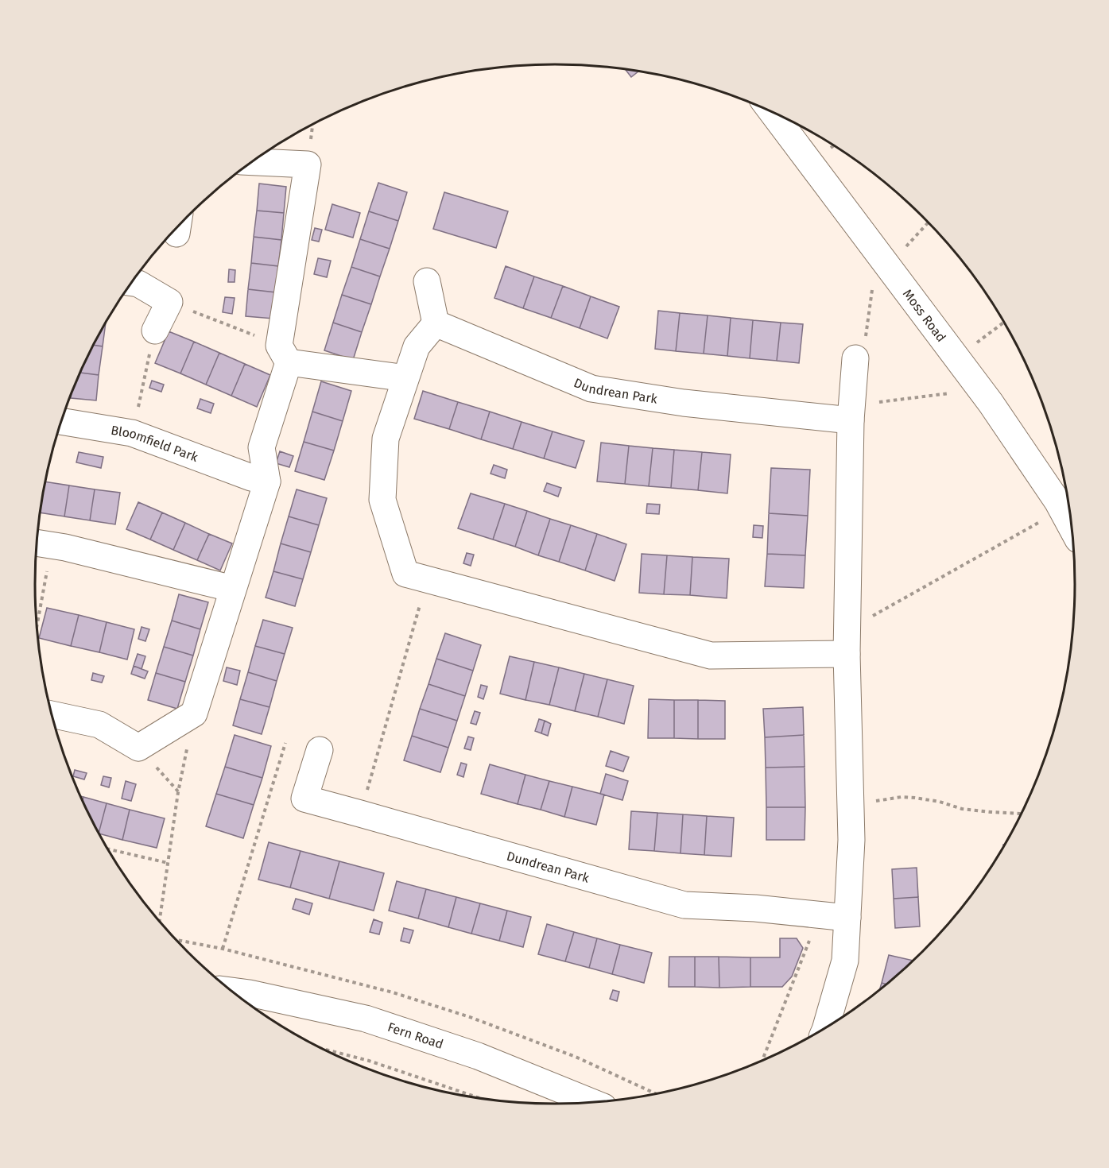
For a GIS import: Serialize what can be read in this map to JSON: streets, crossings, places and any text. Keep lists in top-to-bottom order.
{
  "streets": {
    "street": [
      "Moss Road",
      "Dundrean Park",
      "Bloomfield Park",
      "Fern Road"
    ]
  }
}
